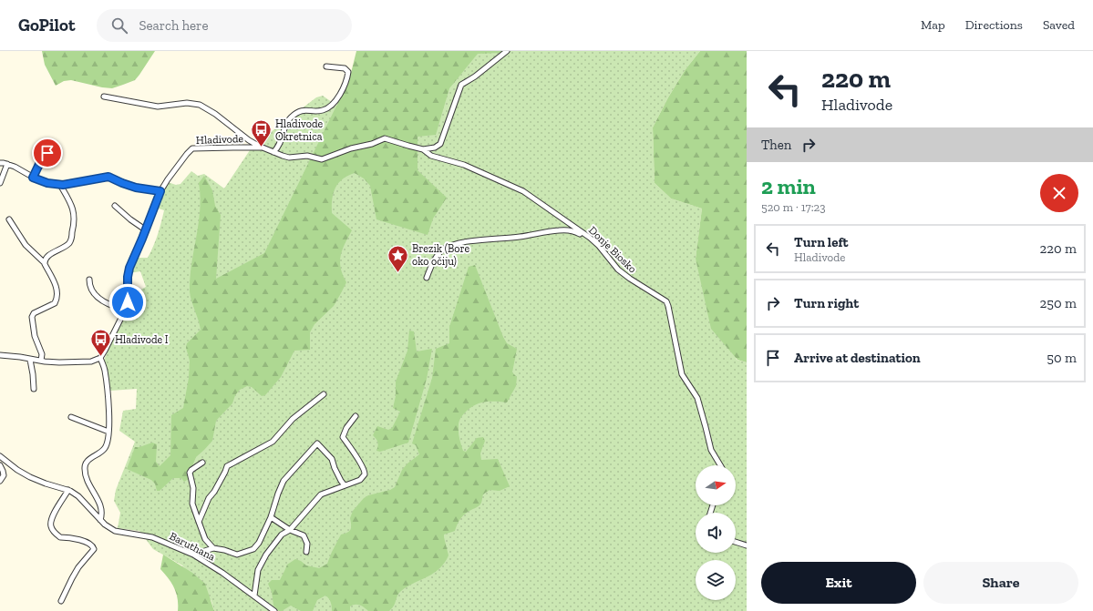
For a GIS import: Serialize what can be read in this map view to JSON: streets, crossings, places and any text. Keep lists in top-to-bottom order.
{
  "streets": {
    "street": ["Hladivode", "Donje Biosko", "Baruthana"]
  },
  "crossings": [
    ["Hladivode", "Donje Biosko"]
  ],
  "places": {
    "bus stop": ["Hladivode Okretnica", "Hladivode I"],
    "place": ["Brezik (Bore oko očiju)"]
  },
  "north": "right",
  "page": {
    "header": "GoPilot",
    "search": "Search here",
    "nav": ["Map", "Directions", "Saved"],
    "turn": ["220 m", "Hladivode"],
    "then": "Then",
    "heading": ["2 min", "520 m · 17:23"],
    "list": [
      {
        "name": "Turn left",
        "note": "Hladivode",
        "value": "220 m"
      },
      {
        "name": "Turn right",
        "value": "250 m"
      },
      {
        "name": "Arrive at destination",
        "value": "50 m"
      }
    ],
    "buttons": ["Exit", "Share"]
  }
}
